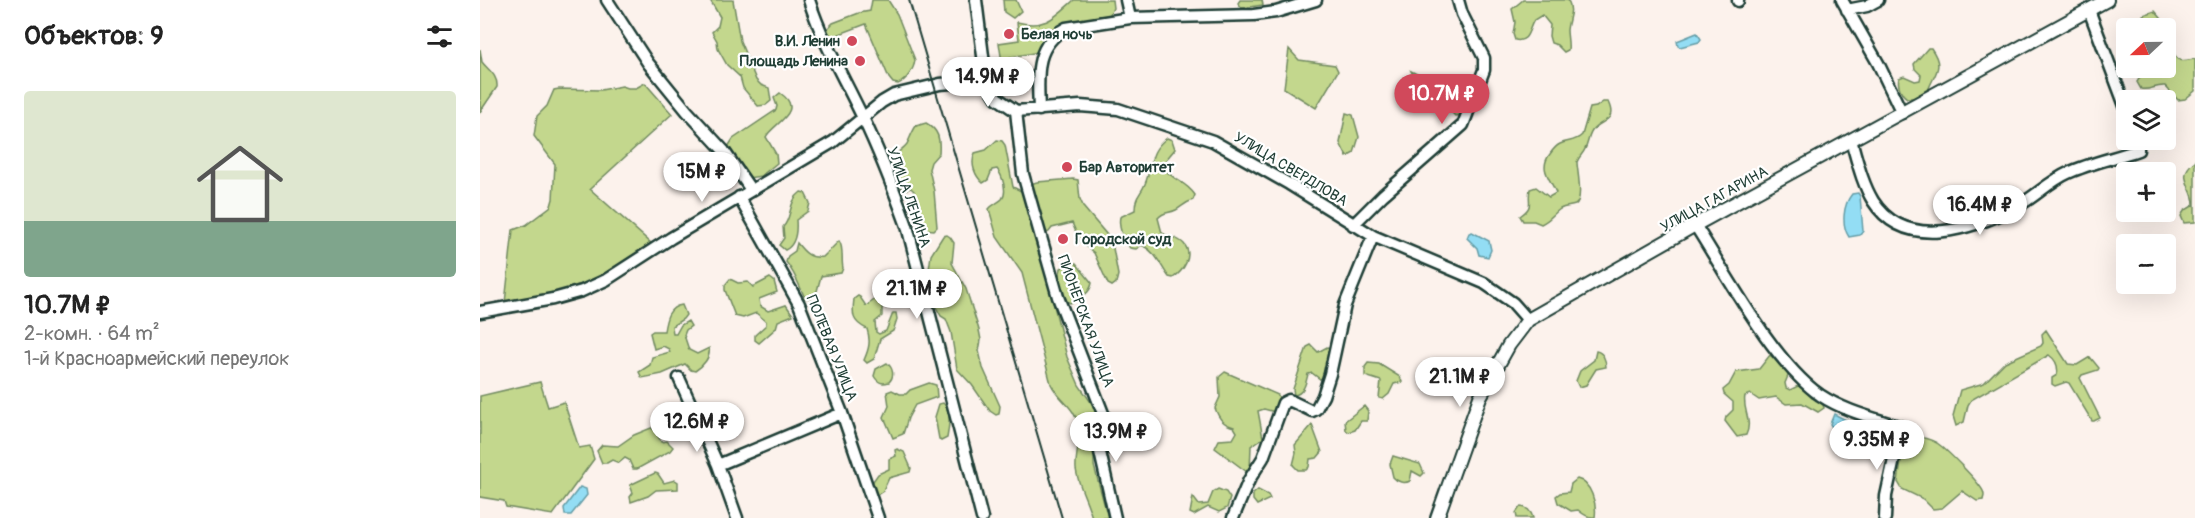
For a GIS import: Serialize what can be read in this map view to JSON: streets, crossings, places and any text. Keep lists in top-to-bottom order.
{
  "streets": {
    "main road": ["УЛИЦА ГАГАРИНА"],
    "street": [
      "УЛИЦА СВЕРДЛОВА",
      "УЛИЦА ЛЕНИНА",
      "ПИОНЕРСКАЯ УЛИЦА",
      "ПОЛЕВАЯ УЛИЦА"
    ]
  },
  "crossings": [
    ["УЛИЦА СВЕРДЛОВА", "УЛИЦА ГАГАРИНА"],
    ["УЛИЦА СВЕРДЛОВА", "ПИОНЕРСКАЯ УЛИЦА"]
  ],
  "places": [
    "Белая ночь",
    "В.И. Ленин",
    "Площадь Ленина",
    "Бар Авторитет",
    "Городской суд"
  ],
  "north": "left",
  "page": {
    "heading": "Объектов: 9",
    "map_buttons": ["+", "−"],
    "price": [
      "14.9M ₽",
      "10.7M ₽",
      "15M ₽",
      "16.4M ₽",
      "21.1M ₽",
      "21.1M ₽",
      "12.6M ₽",
      "13.9M ₽",
      "9.35M ₽"
    ],
    "list": [
      {
        "name": "10.7M ₽",
        "note": "2-комн. · 64 m² · 1-й Красноармейский переулок"
      }
    ]
  }
}
